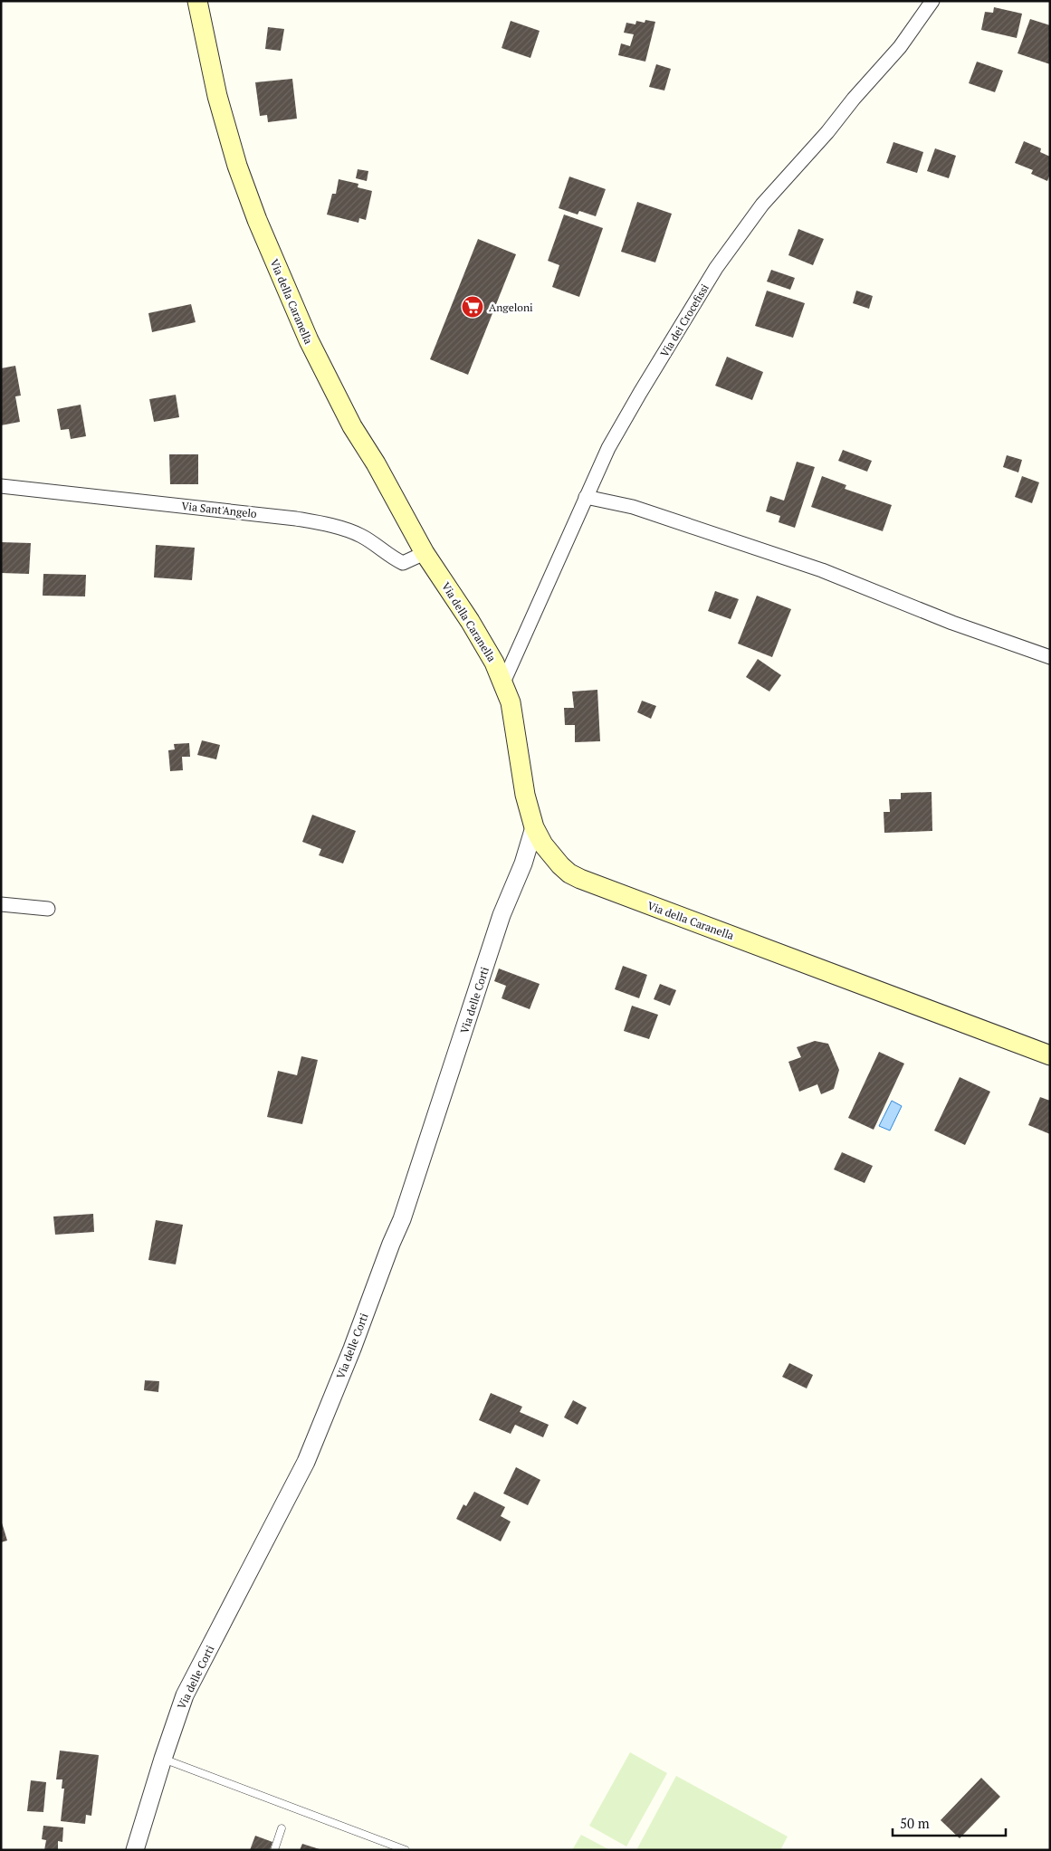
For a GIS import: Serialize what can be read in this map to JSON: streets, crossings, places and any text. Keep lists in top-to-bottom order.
{
  "streets": {
    "main road": ["Via della Caranella"],
    "street": ["Via dei Crocefissi", "Via Sant'Angelo", "Via delle Corti"]
  },
  "crossings": [
    ["Via della Caranella", "Via dei Crocefissi"],
    ["Via della Caranella", "Via Sant'Angelo"],
    ["Via della Caranella", "Via delle Corti"]
  ],
  "places": {
    "supermarket": ["Angeloni"]
  },
  "scale_bar": "50 m"
}
